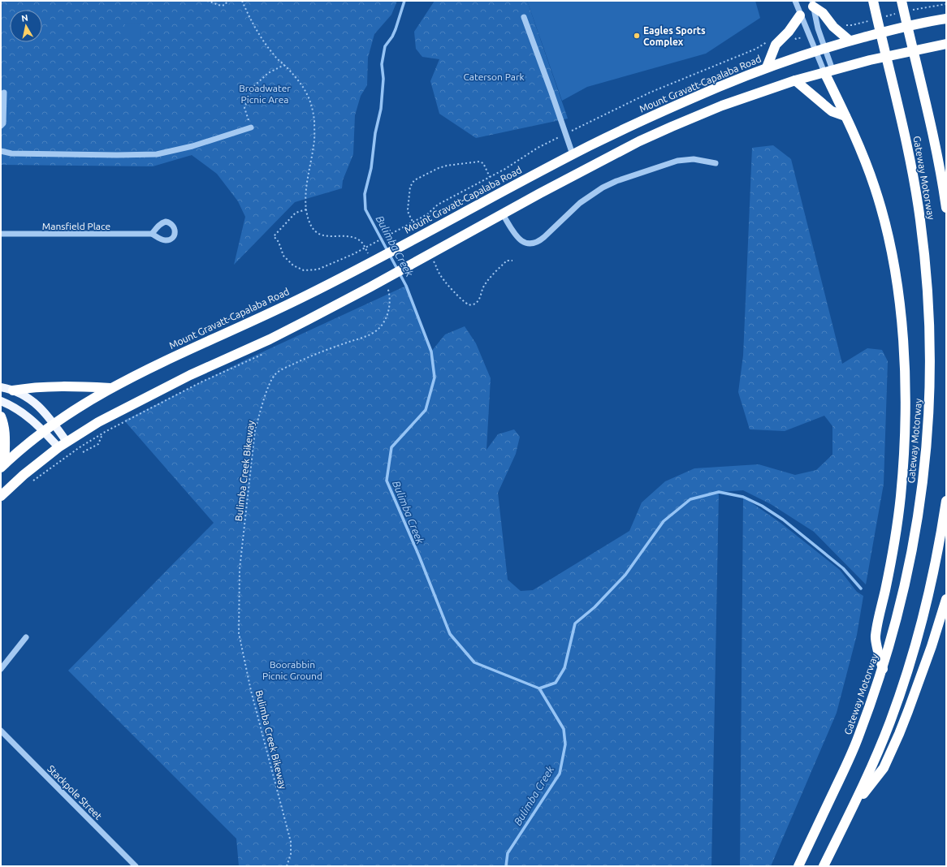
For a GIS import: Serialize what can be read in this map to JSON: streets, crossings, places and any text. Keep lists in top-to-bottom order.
{
  "streets": {
    "highway": ["Mount Gravatt-Capalaba Road", "Gateway Motorway"],
    "street": ["Mansfield Place", "Stackpole Street"],
    "path": ["Bulimba Creek Bikeway"]
  },
  "water": ["Bulimba Creek"],
  "parks": ["Caterson Park", "Broadwater Picnic Area", "Boorabbin Picnic Ground"],
  "places": ["Eagles Sports Complex"],
  "north": "top"
}
